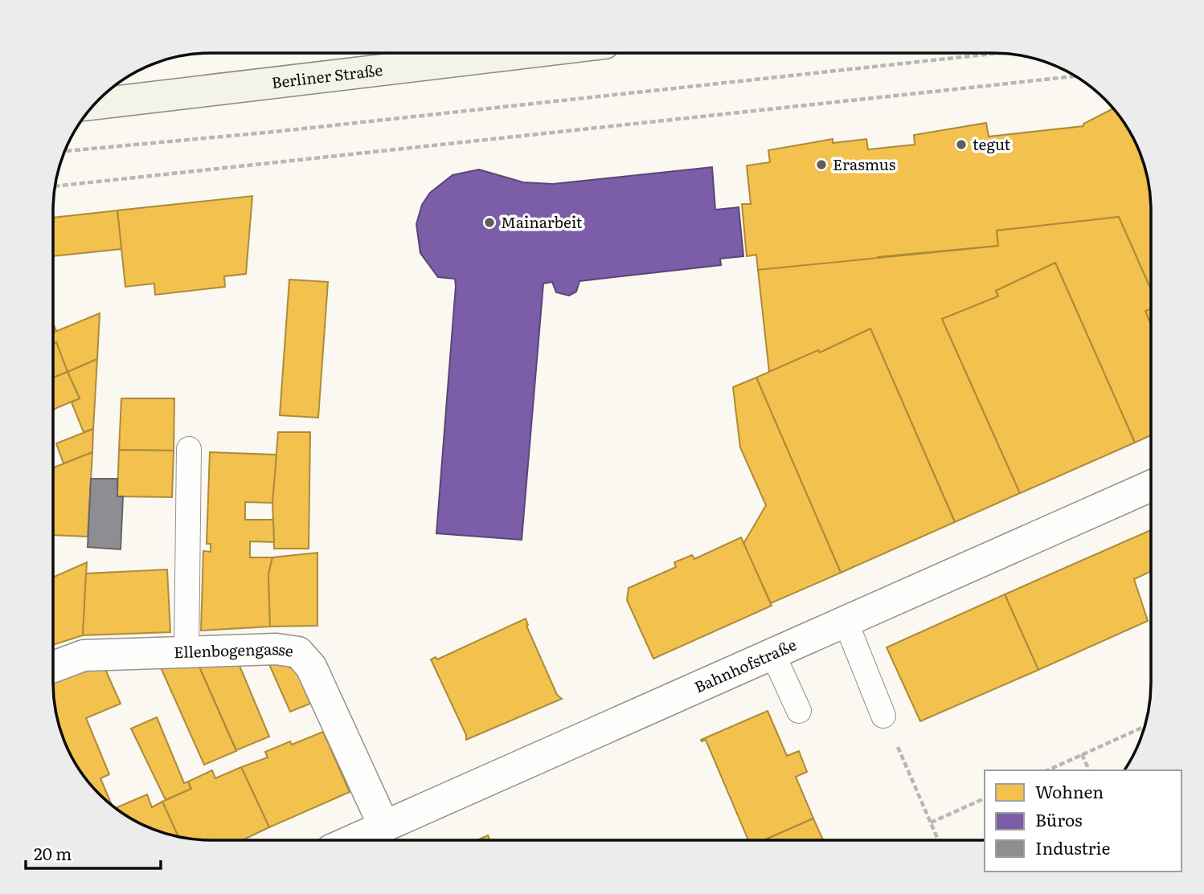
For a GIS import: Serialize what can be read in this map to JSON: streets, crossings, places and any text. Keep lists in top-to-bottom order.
{
  "streets": {
    "main road": ["Berliner Straße"],
    "street": ["Ellenbogengasse", "Bahnhofstraße"]
  },
  "crossings": [
    ["Ellenbogengasse", "Bahnhofstraße"]
  ],
  "places": ["tegut", "Erasmus", "Mainarbeit"],
  "legend": ["Wohnen", "Büros", "Industrie"],
  "scale_bar": "20 m"
}
